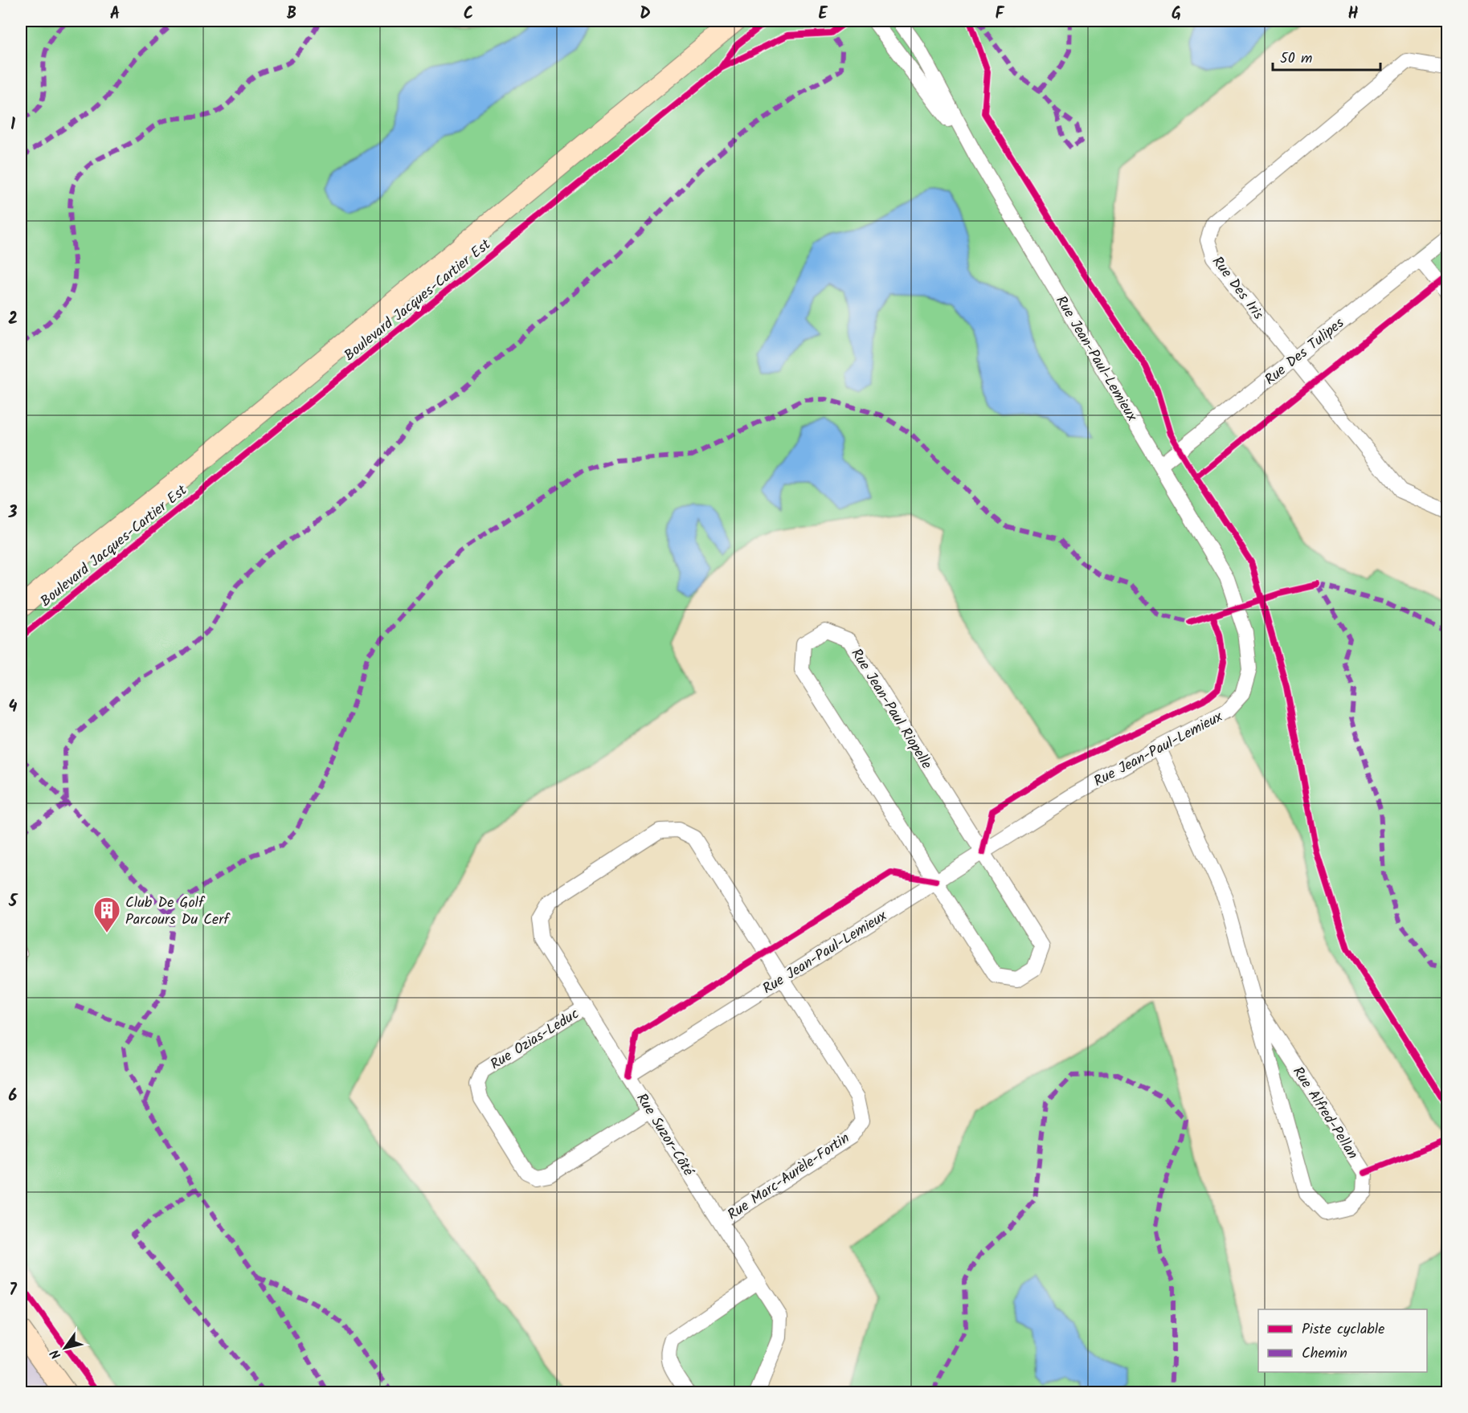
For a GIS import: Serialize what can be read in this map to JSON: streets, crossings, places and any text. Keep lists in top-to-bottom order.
{
  "streets": {
    "main road": ["Boulevard Jacques-Cartier Est"],
    "street": [
      "Rue Des Iris",
      "Rue Des Tulipes",
      "Rue Jean-Paul-Lemieux",
      "Rue Jean-Paul Riopelle",
      "Rue Ozias-Leduc",
      "Rue Alfred-Pellan",
      "Rue Suzor-Côté",
      "Rue Marc-Aurèle-Fortin"
    ]
  },
  "crossings": [
    ["Rue Des Iris", "Rue Des Tulipes"],
    ["Rue Des Tulipes", "Rue Jean-Paul-Lemieux"],
    ["Rue Jean-Paul-Lemieux", "Rue Jean-Paul Riopelle"],
    ["Rue Jean-Paul-Lemieux", "Rue Alfred-Pellan"],
    ["Rue Jean-Paul-Lemieux", "Rue Suzor-Côté"],
    ["Rue Jean-Paul-Lemieux", "Rue Marc-Aurèle-Fortin"],
    ["Rue Ozias-Leduc", "Rue Suzor-Côté"],
    ["Rue Suzor-Côté", "Rue Marc-Aurèle-Fortin"]
  ],
  "places": {
    "building": ["Club De Golf Parcours Du Cerf"]
  },
  "legend": ["Piste cyclable", "Chemin"],
  "scale_bar": "50 m",
  "north": "bottom left",
  "grid": {
    "columns": [
      "A",
      "B",
      "C",
      "D",
      "E",
      "F",
      "G",
      "H"
    ],
    "rows": [
      "1",
      "2",
      "3",
      "4",
      "5",
      "6",
      "7"
    ]
  }
}
